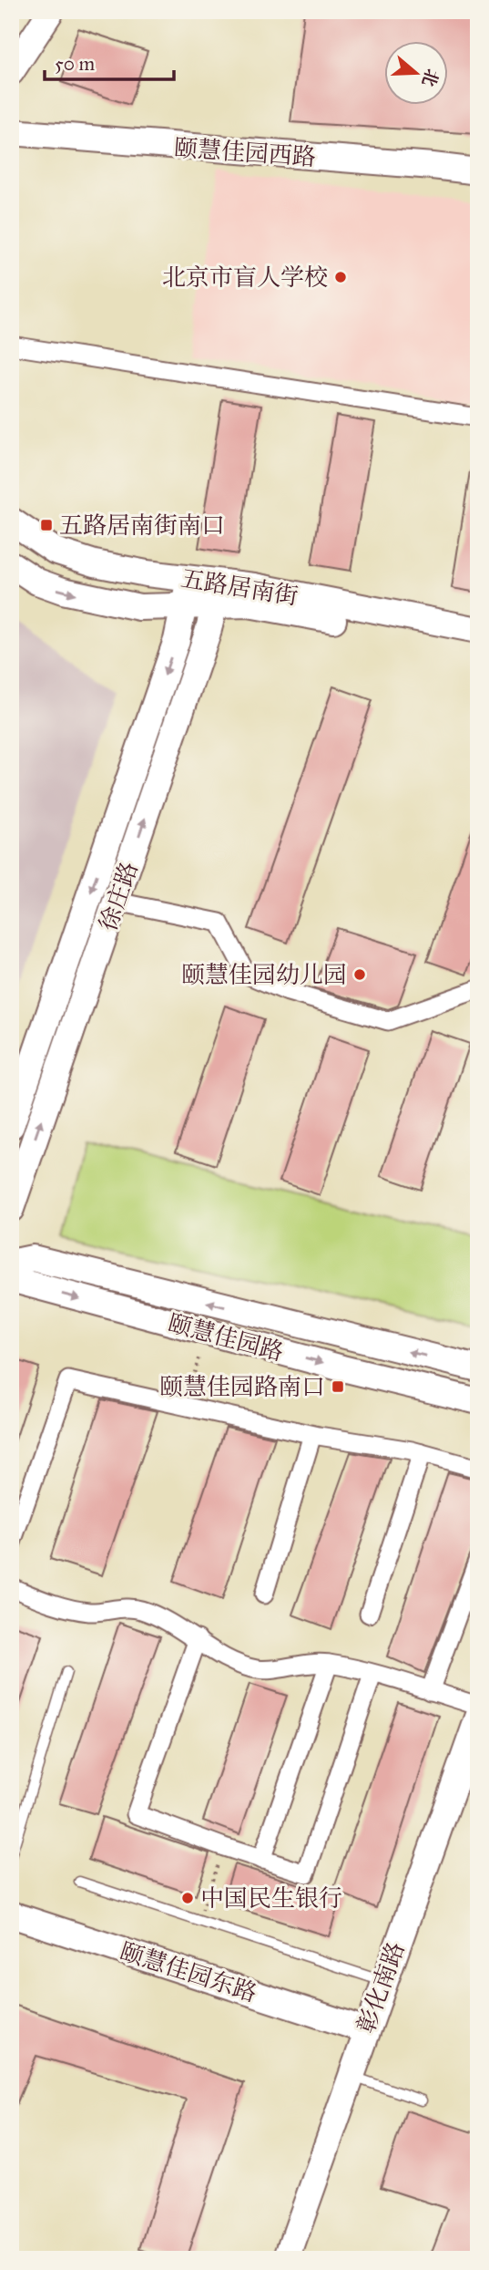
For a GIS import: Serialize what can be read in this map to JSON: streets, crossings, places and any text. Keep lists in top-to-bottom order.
{
  "streets": {
    "street": [
      "颐慧佳园西路",
      "五路居南街",
      "徐庄路",
      "颐慧佳园路",
      "颐慧佳园东路",
      "彰化南路"
    ]
  },
  "crossings": [
    ["五路居南街", "徐庄路"],
    ["颐慧佳园东路", "彰化南路"]
  ],
  "places": {
    "other": ["北京市盲人学校", "颐慧佳园幼儿园", "中国民生银行"],
    "transit": ["五路居南街南口", "颐慧佳园路南口"]
  },
  "scale_bar": "50 m",
  "north": "right"
}
